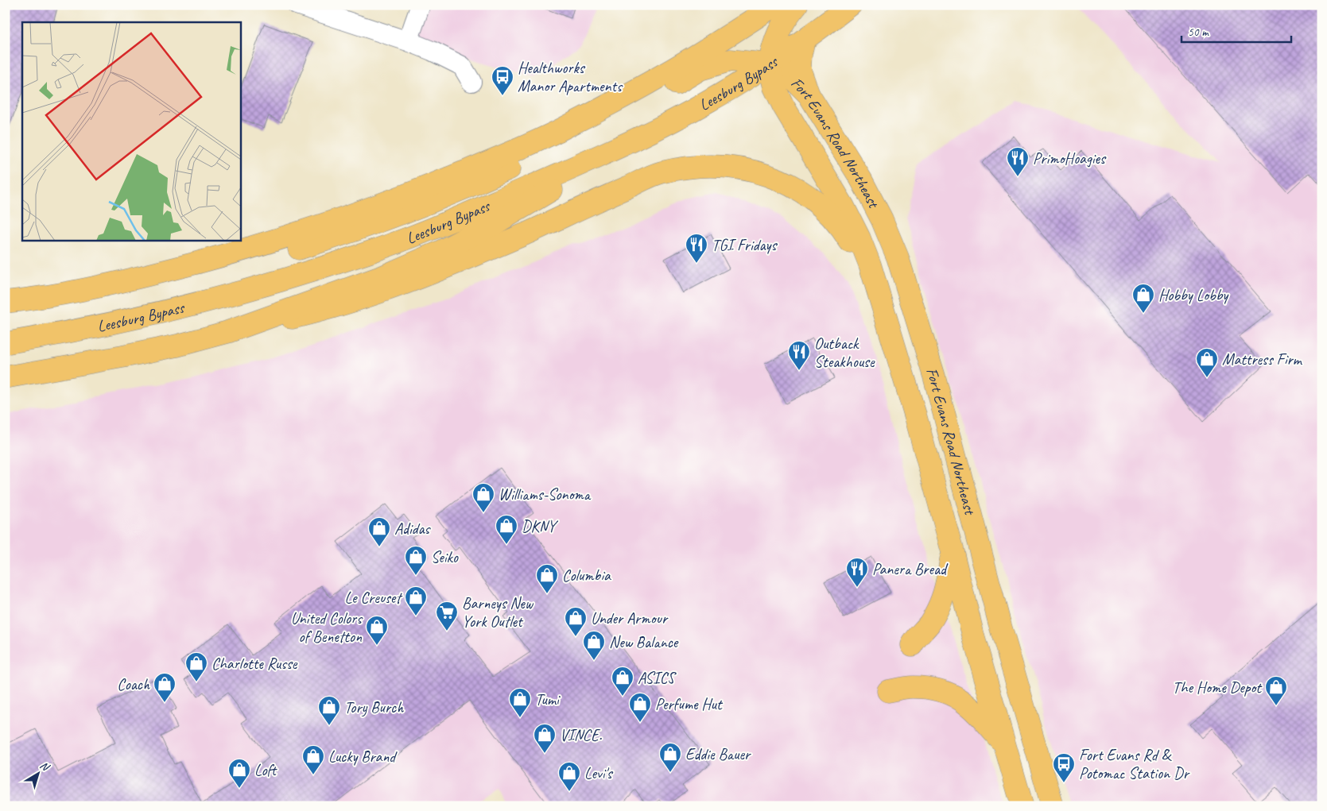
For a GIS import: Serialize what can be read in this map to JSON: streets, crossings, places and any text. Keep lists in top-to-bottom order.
{
  "streets": {
    "main road": ["Leesburg Bypass", "Fort Evans Road Northeast"]
  },
  "crossings": [
    ["Leesburg Bypass", "Fort Evans Road Northeast"]
  ],
  "places": {
    "bus stop": ["Healthworks Manor Apartments", "Fort Evans Rd & Potomac Station Dr"],
    "restaurant": [
      "PrimoHoagies",
      "TGI Fridays",
      "Outback Steakhouse",
      "Panera Bread"
    ],
    "shop": [
      "Hobby Lobby",
      "Mattress Firm",
      "Williams-Sonoma",
      "DKNY",
      "Adidas",
      "Seiko",
      "Columbia",
      "Le Creuset",
      "Under Armour",
      "United Colors of Benetton",
      "New Balance",
      "Charlotte Russe",
      "ASICS",
      "Coach",
      "The Home Depot",
      "Tumi",
      "Perfume Hut",
      "Tory Burch",
      "VINCE.",
      "Eddie Bauer",
      "Lucky Brand",
      "Loft",
      "Levi's"
    ],
    "supermarket": ["Barneys New York Outlet"]
  },
  "scale_bar": "50 m",
  "north": "top right"
}
